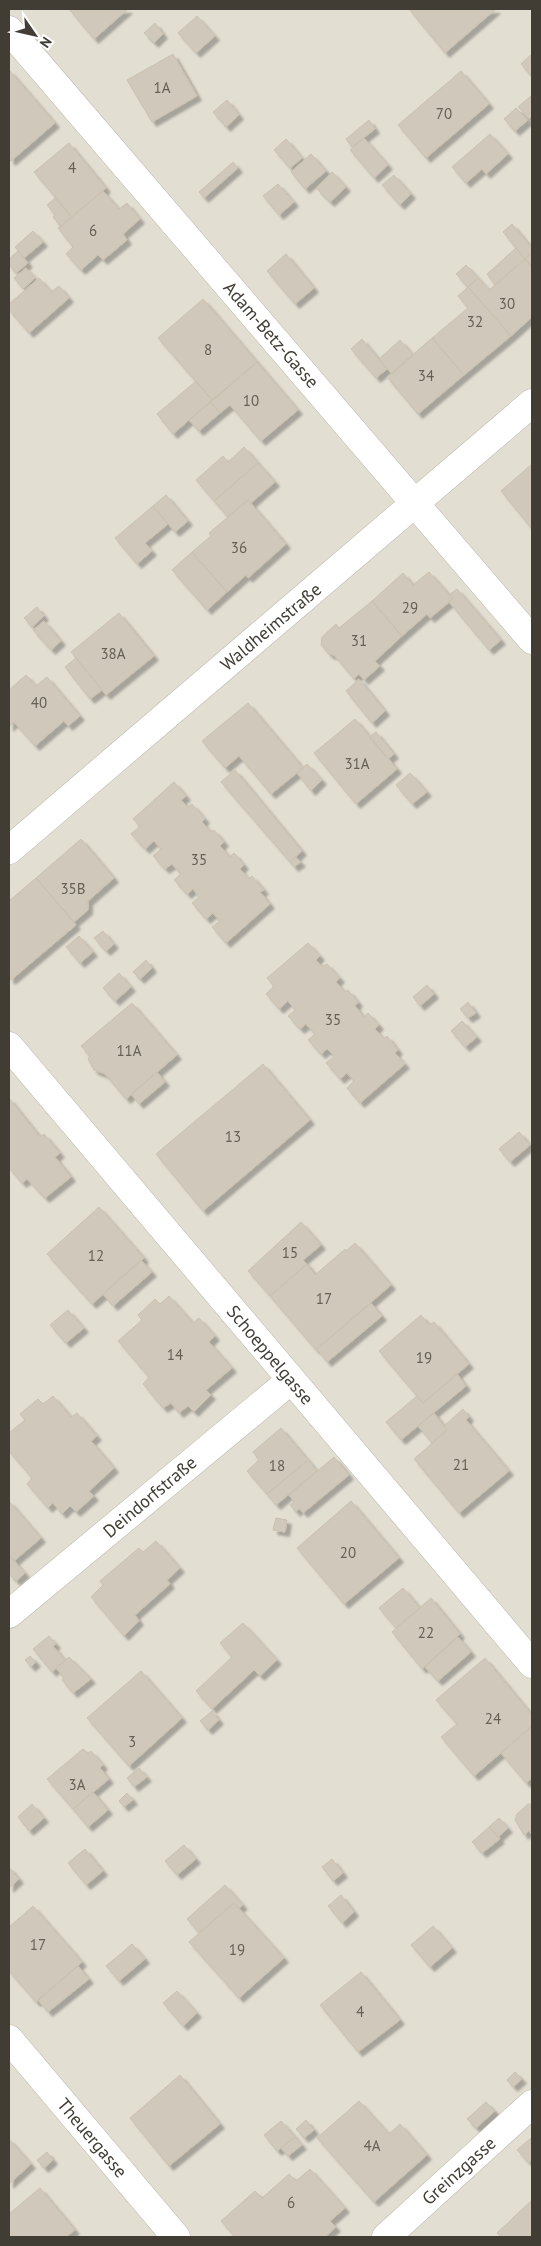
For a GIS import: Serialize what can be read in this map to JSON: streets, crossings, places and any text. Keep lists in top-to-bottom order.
{
  "streets": {
    "street": [
      "Adam-Betz-Gasse",
      "Waldheimstraße",
      "Schoeppelgasse",
      "Deindorfstraße",
      "Theuergasse",
      "Greinzgasse"
    ]
  },
  "crossings": [
    ["Adam-Betz-Gasse", "Waldheimstraße"],
    ["Schoeppelgasse", "Deindorfstraße"]
  ],
  "house_numbers": [
    "1A",
    "70",
    "4",
    "6",
    "30",
    "32",
    "8",
    "34",
    "10",
    "36",
    "29",
    "31",
    "38A",
    "40",
    "31A",
    "35",
    "35B",
    "35",
    "11A",
    "13",
    "15",
    "12",
    "17",
    "14",
    "19",
    "21",
    "18",
    "20",
    "22",
    "24",
    "3",
    "3A",
    "17",
    "19",
    "4",
    "4A",
    "6"
  ],
  "north": "bottom right"
}
